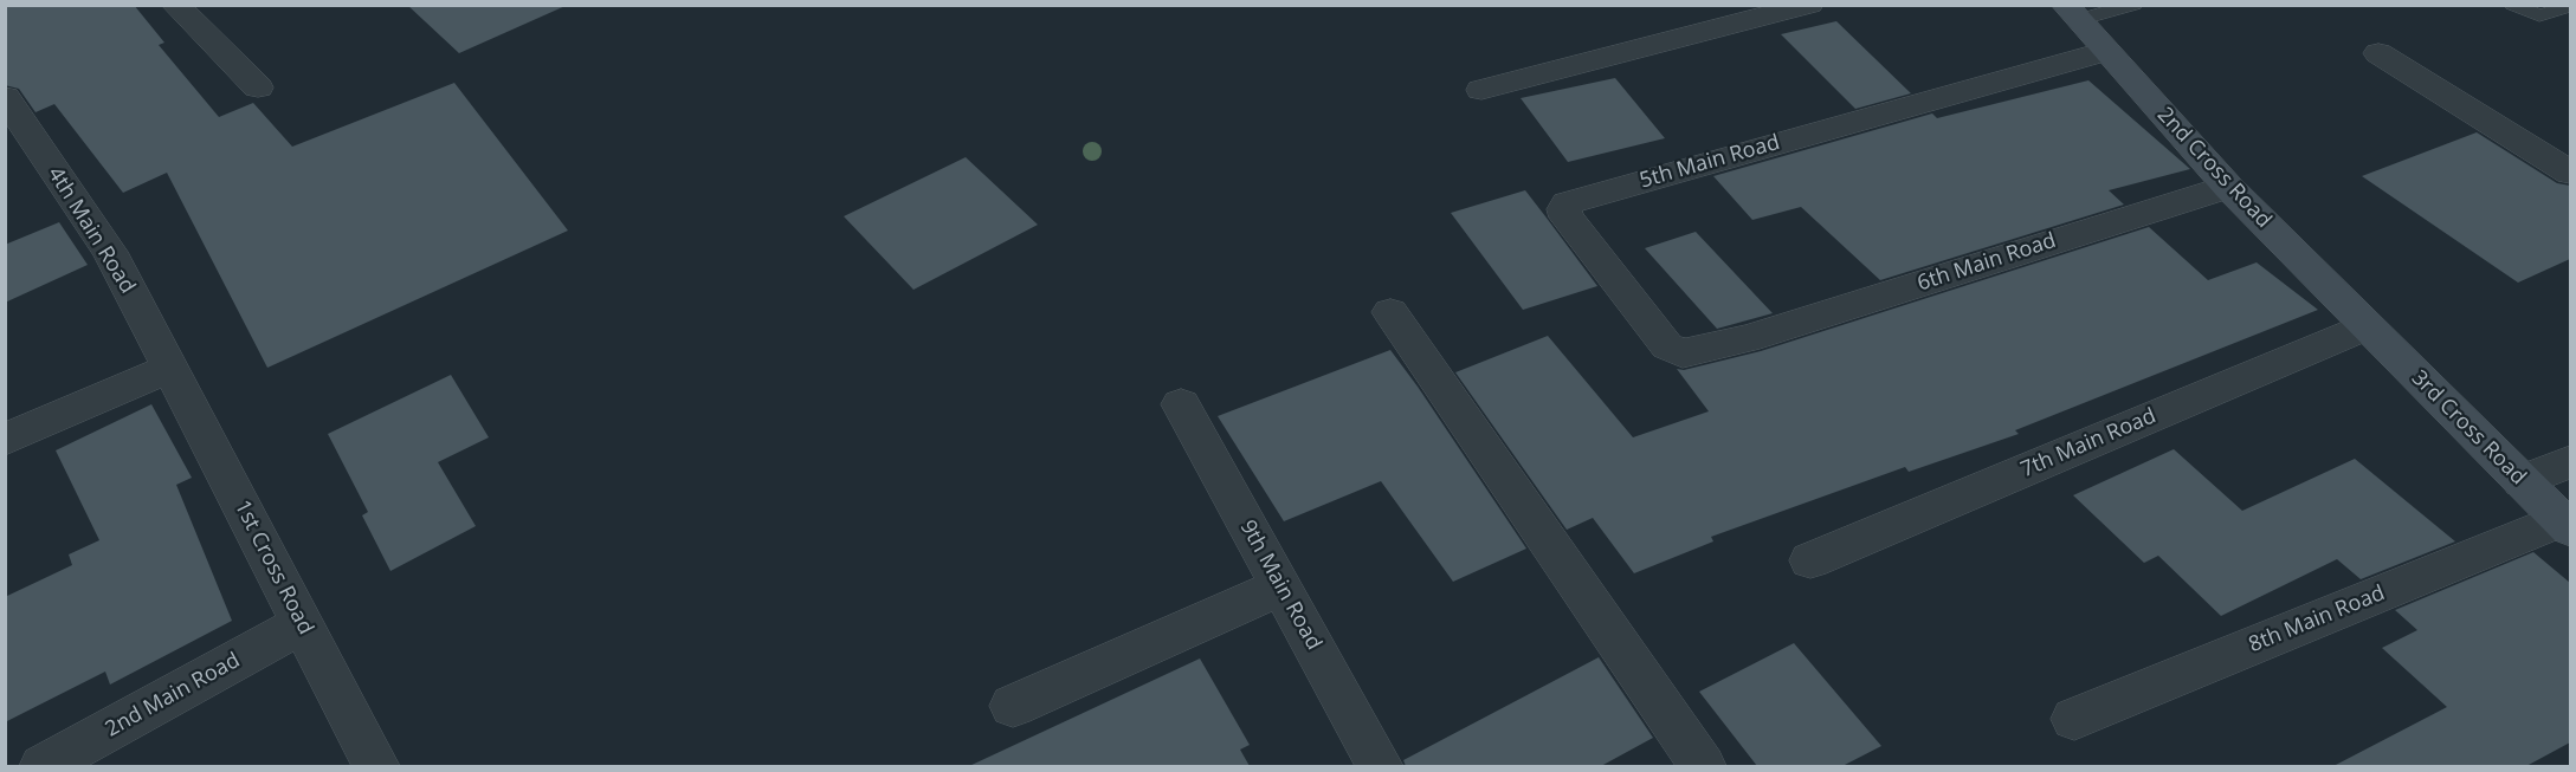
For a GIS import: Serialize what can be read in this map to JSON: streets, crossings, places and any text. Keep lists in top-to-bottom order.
{
  "streets": {
    "street": [
      "5th Main Road",
      "2nd Cross Road",
      "4th Main Road",
      "6th Main Road",
      "3rd Cross Road",
      "7th Main Road",
      "1st Cross Road",
      "9th Main Road",
      "8th Main Road",
      "2nd Main Road"
    ]
  },
  "crossings": [
    ["5th Main Road", "2nd Cross Road"],
    ["5th Main Road", "6th Main Road"],
    ["2nd Cross Road", "6th Main Road"],
    ["2nd Cross Road", "3rd Cross Road"],
    ["2nd Cross Road", "7th Main Road"],
    ["4th Main Road", "1st Cross Road"],
    ["3rd Cross Road", "7th Main Road"],
    ["3rd Cross Road", "8th Main Road"],
    ["1st Cross Road", "2nd Main Road"]
  ]
}
